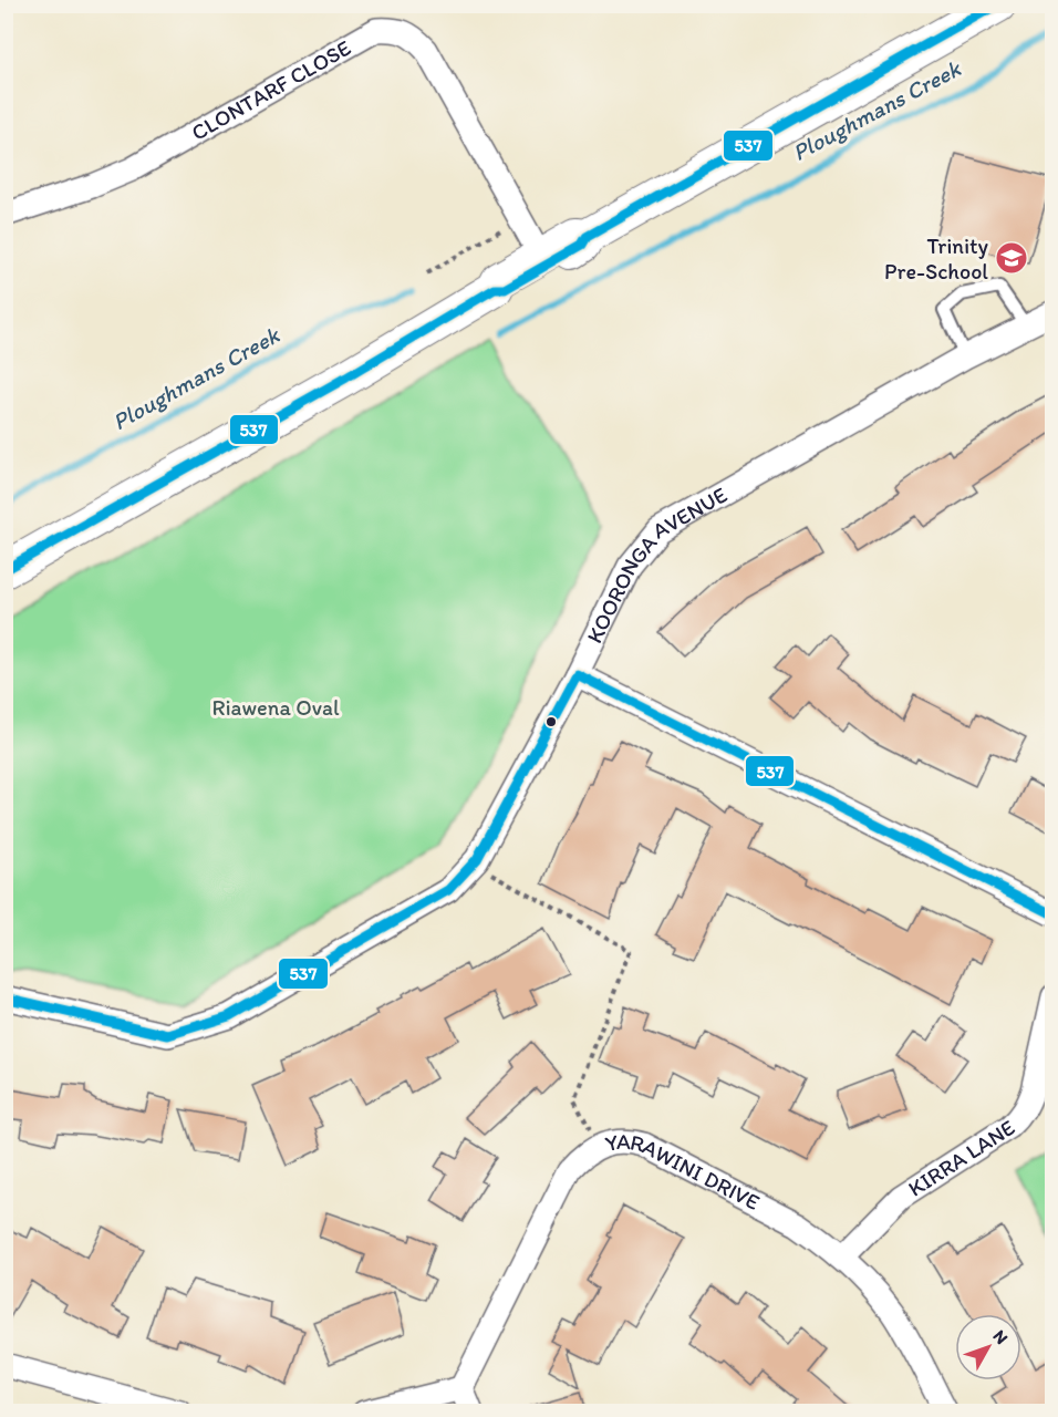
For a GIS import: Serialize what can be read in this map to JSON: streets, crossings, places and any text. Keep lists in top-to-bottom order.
{
  "streets": {
    "street": [
      "CLONTARF CLOSE",
      "KOORONGA AVENUE",
      "KIRRA LANE",
      "YARAWINI DRIVE"
    ]
  },
  "crossings": [
    ["KIRRA LANE", "YARAWINI DRIVE"]
  ],
  "water": ["Ploughmans Creek"],
  "parks": ["Riawena Oval"],
  "places": {
    "school or university": ["Trinity Pre-School"]
  },
  "lines": ["transit line 537"],
  "north": "top right"
}
